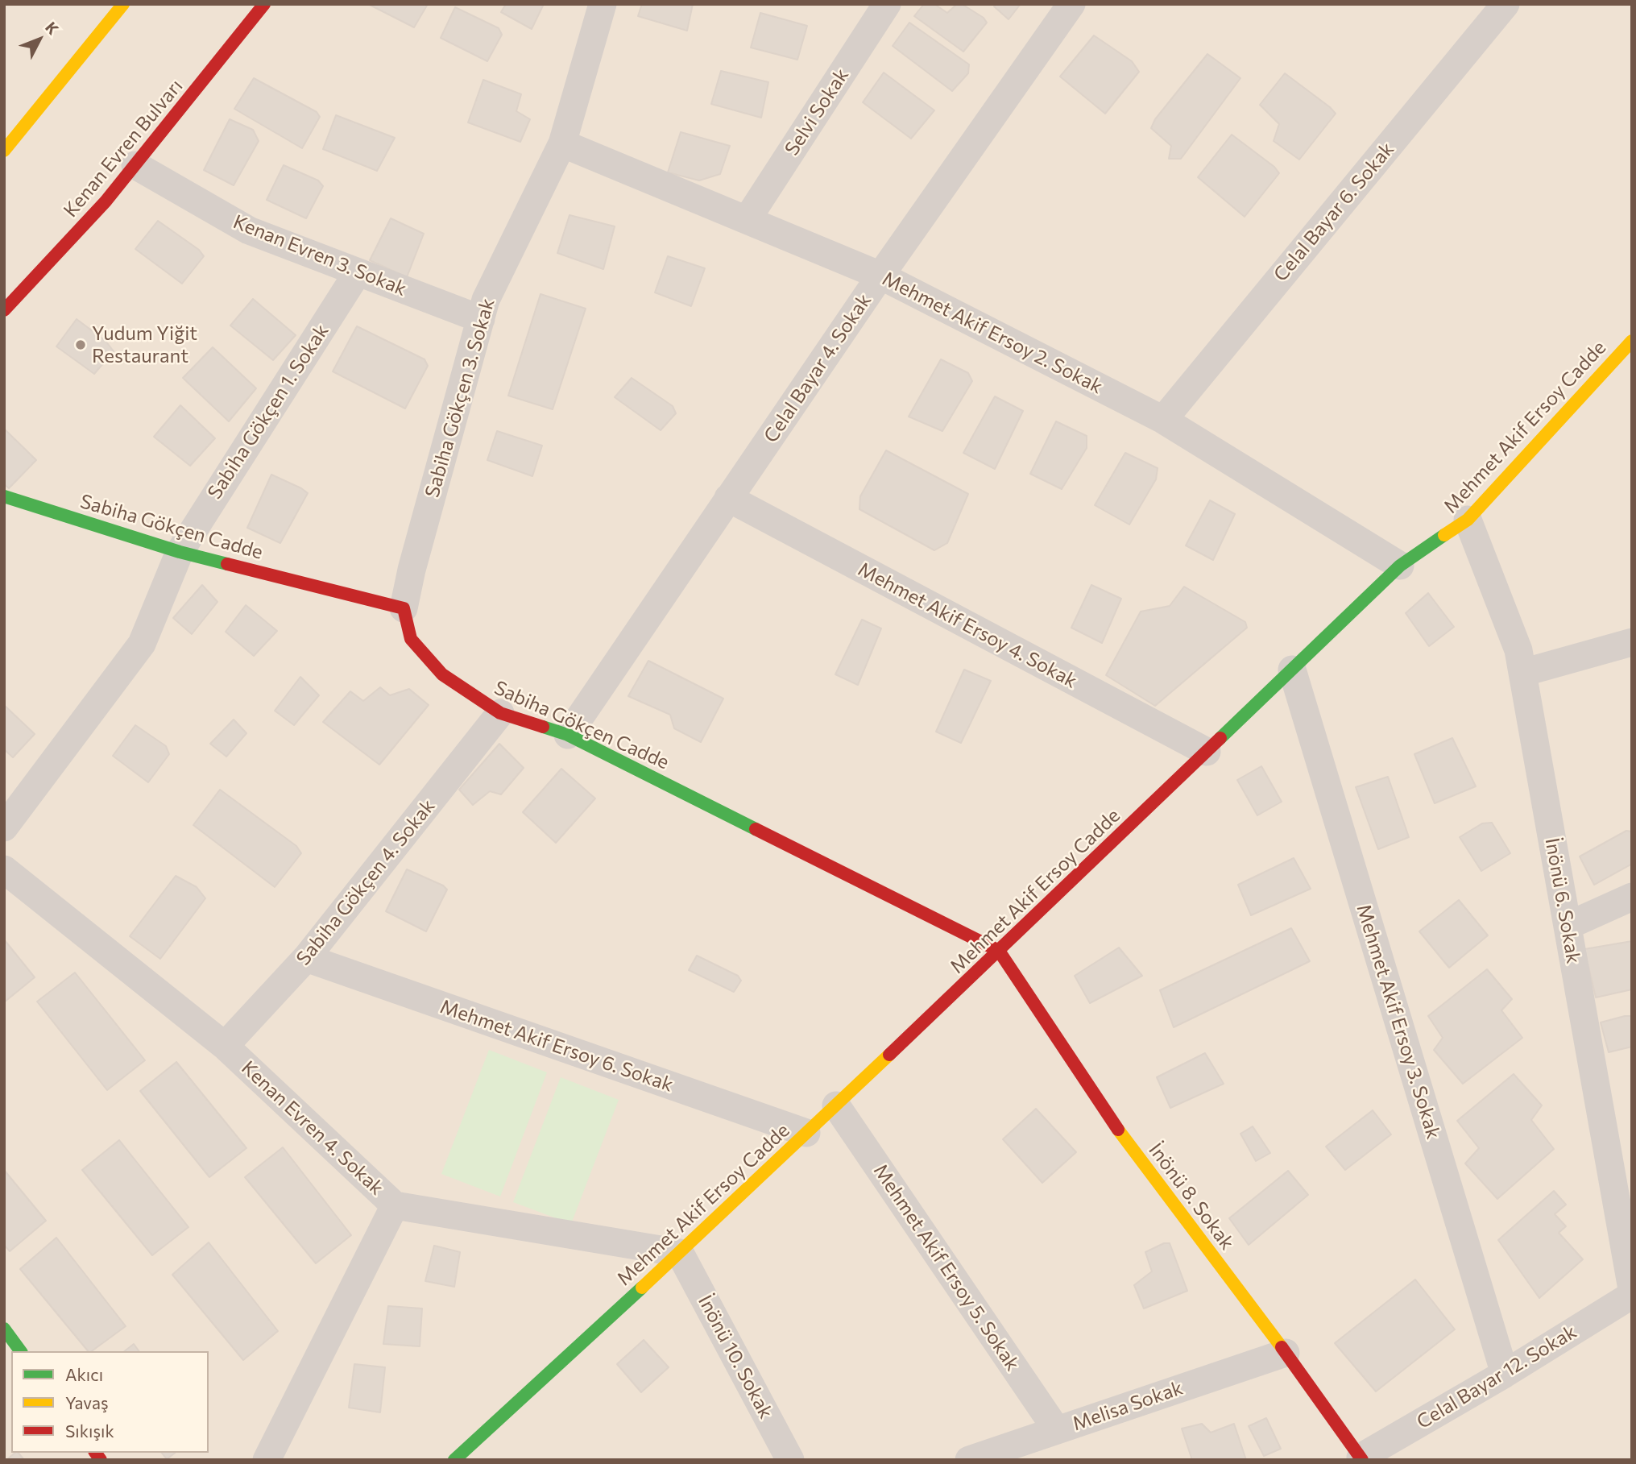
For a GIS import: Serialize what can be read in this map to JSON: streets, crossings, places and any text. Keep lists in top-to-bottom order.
{
  "streets": {
    "street": [
      "Selvi Sokak",
      "Kenan Evren Bulvarı",
      "Celal Bayar 6. Sokak",
      "Kenan Evren 3. Sokak",
      "Mehmet Akif Ersoy 2. Sokak",
      "Celal Bayar 4. Sokak",
      "Sabiha Gökçen 3. Sokak",
      "Sabiha Gökçen 1. Sokak",
      "Mehmet Akif Ersoy Cadde",
      "Sabiha Gökçen Cadde",
      "Mehmet Akif Ersoy 4. Sokak",
      "Sabiha Gökçen 4. Sokak",
      "İnönü 6. Sokak",
      "Mehmet Akif Ersoy 3. Sokak",
      "Mehmet Akif Ersoy 6. Sokak",
      "Kenan Evren 4. Sokak",
      "İnönü 8. Sokak",
      "Mehmet Akif Ersoy 5. Sokak",
      "İnönü 10. Sokak",
      "Celal Bayar 12. Sokak",
      "Melisa Sokak"
    ]
  },
  "crossings": [
    ["Selvi Sokak", "Mehmet Akif Ersoy 2. Sokak"],
    ["Kenan Evren Bulvarı", "Kenan Evren 3. Sokak"],
    ["Celal Bayar 6. Sokak", "Mehmet Akif Ersoy 2. Sokak"],
    ["Kenan Evren 3. Sokak", "Sabiha Gökçen 3. Sokak"],
    ["Kenan Evren 3. Sokak", "Sabiha Gökçen 1. Sokak"],
    ["Mehmet Akif Ersoy 2. Sokak", "Celal Bayar 4. Sokak"],
    ["Mehmet Akif Ersoy 2. Sokak", "Sabiha Gökçen 3. Sokak"],
    ["Mehmet Akif Ersoy 2. Sokak", "Mehmet Akif Ersoy Cadde"],
    ["Celal Bayar 4. Sokak", "Sabiha Gökçen Cadde"],
    ["Celal Bayar 4. Sokak", "Mehmet Akif Ersoy 4. Sokak"],
    ["Sabiha Gökçen 3. Sokak", "Sabiha Gökçen Cadde"],
    ["Sabiha Gökçen 1. Sokak", "Sabiha Gökçen Cadde"],
    ["Mehmet Akif Ersoy Cadde", "Sabiha Gökçen Cadde"],
    ["Mehmet Akif Ersoy Cadde", "Mehmet Akif Ersoy 4. Sokak"],
    ["Mehmet Akif Ersoy Cadde", "İnönü 6. Sokak"],
    ["Mehmet Akif Ersoy Cadde", "Mehmet Akif Ersoy 3. Sokak"],
    ["Mehmet Akif Ersoy Cadde", "Mehmet Akif Ersoy 6. Sokak"],
    ["Mehmet Akif Ersoy Cadde", "Kenan Evren 4. Sokak"],
    ["Mehmet Akif Ersoy Cadde", "İnönü 8. Sokak"],
    ["Mehmet Akif Ersoy Cadde", "Mehmet Akif Ersoy 5. Sokak"],
    ["Mehmet Akif Ersoy Cadde", "İnönü 10. Sokak"],
    ["Sabiha Gökçen Cadde", "Sabiha Gökçen 4. Sokak"],
    ["Sabiha Gökçen Cadde", "İnönü 8. Sokak"],
    ["Sabiha Gökçen 4. Sokak", "Mehmet Akif Ersoy 6. Sokak"],
    ["Sabiha Gökçen 4. Sokak", "Kenan Evren 4. Sokak"],
    ["Mehmet Akif Ersoy 3. Sokak", "Celal Bayar 12. Sokak"],
    ["Kenan Evren 4. Sokak", "İnönü 10. Sokak"],
    ["İnönü 8. Sokak", "Celal Bayar 12. Sokak"],
    ["İnönü 8. Sokak", "Melisa Sokak"],
    ["Mehmet Akif Ersoy 5. Sokak", "Melisa Sokak"]
  ],
  "places": ["Yudum Yiğit Restaurant"],
  "legend": ["Akıcı", "Yavaş", "Sıkışık"],
  "north": "top right"
}
